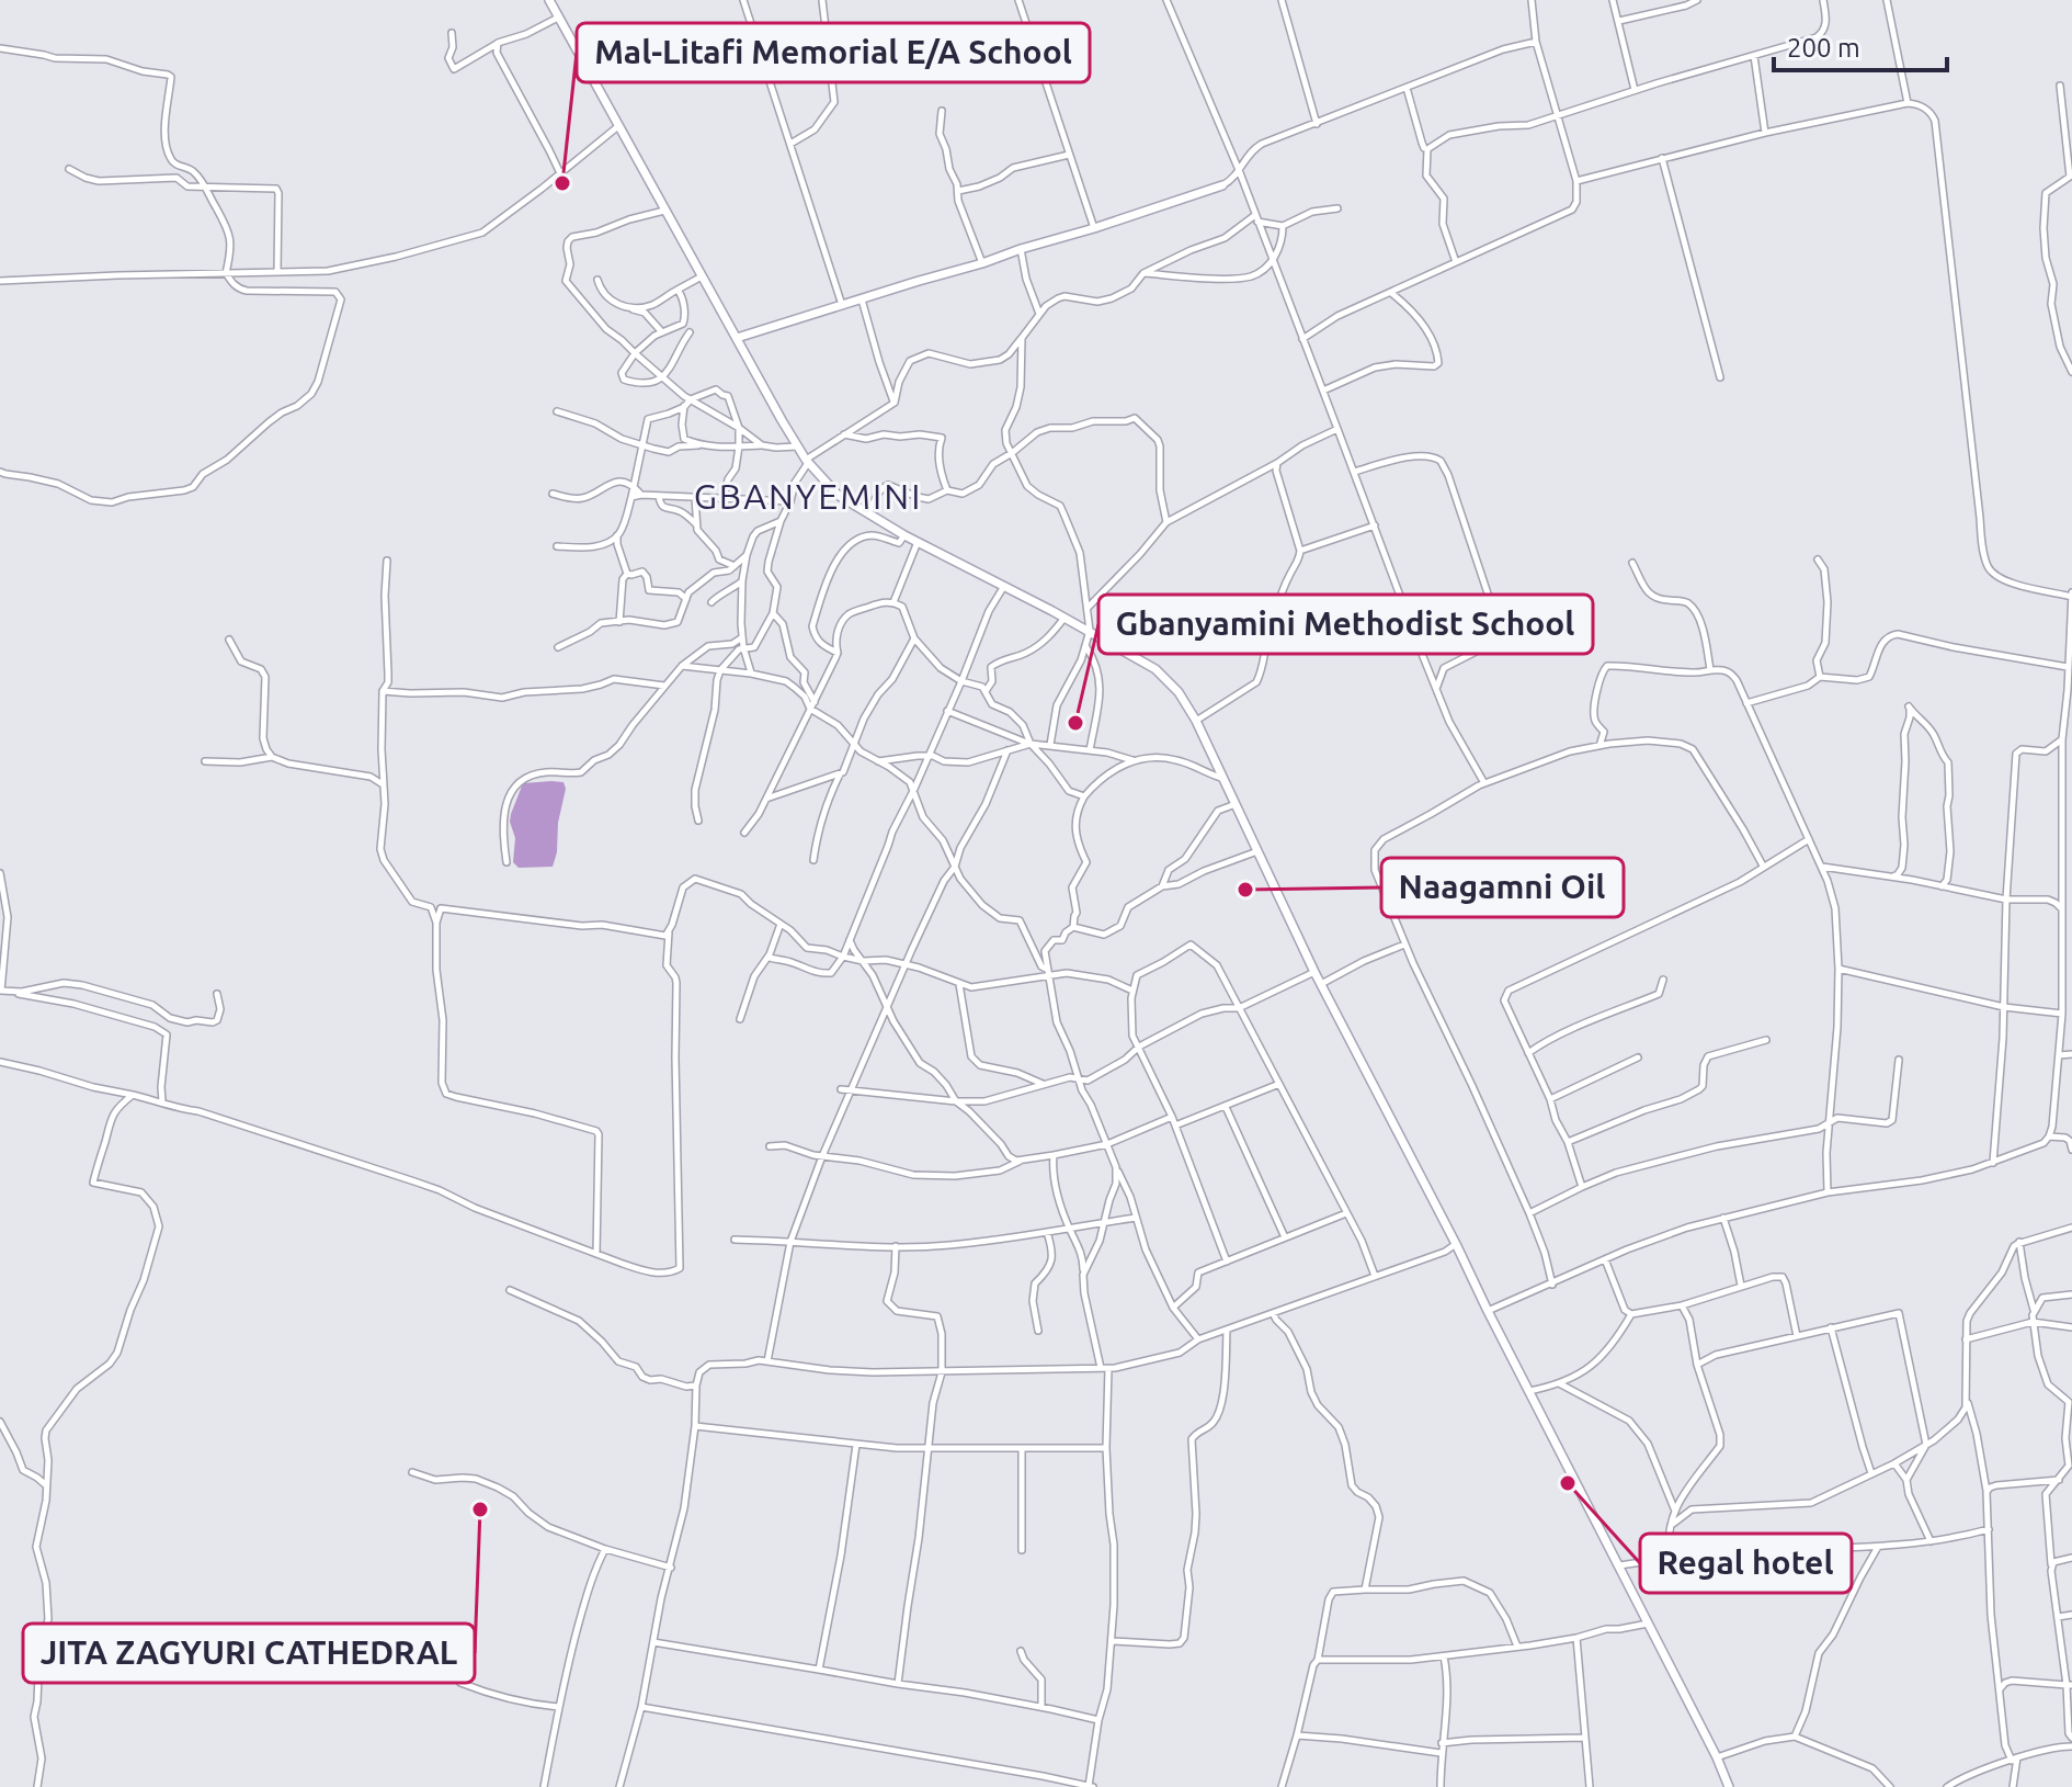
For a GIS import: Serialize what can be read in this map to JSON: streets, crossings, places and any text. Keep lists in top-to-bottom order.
{
  "districts": ["GBANYEMINI"],
  "places": [
    "Mal-Litafi Memorial E/A School",
    "Gbanyamini Methodist School",
    "Naagamni Oil",
    "Regal hotel",
    "JITA ZAGYURI CATHEDRAL"
  ],
  "scale_bar": "200 m"
}
